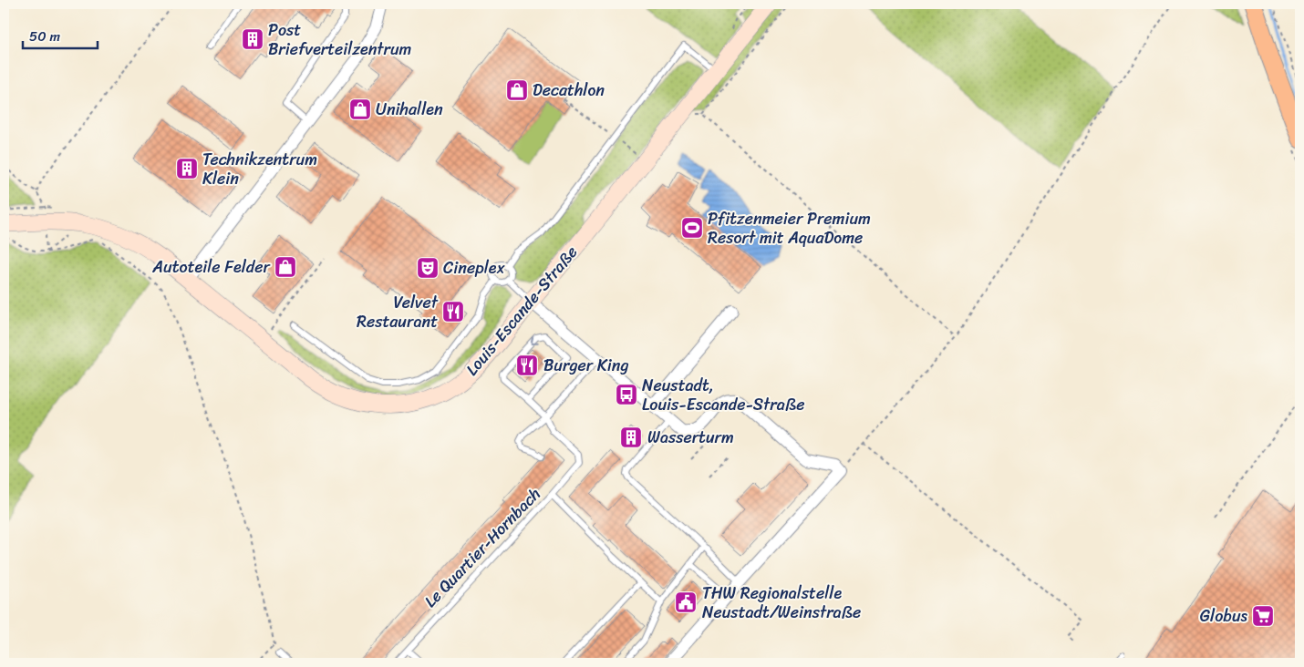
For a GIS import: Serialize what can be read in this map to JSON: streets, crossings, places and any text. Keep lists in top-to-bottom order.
{
  "streets": {
    "street": ["Louis-Escande-Straße"],
    "lane": ["Le Quartier-Hornbach"]
  },
  "places": {
    "building": ["Post Briefverteilzentrum", "Technikzentrum Klein", "Wasserturm"],
    "shop": ["Decathlon", "Unihallen", "Autoteile Felder"],
    "sports": ["Pfitzenmeier Premium Resort mit AquaDome"],
    "theatre": ["Cineplex"],
    "restaurant": ["Velvet Restaurant", "Burger King"],
    "bus stop": ["Neustadt, Louis-Escande-Straße"],
    "public building": ["THW Regionalstelle Neustadt/Weinstraße"],
    "supermarket": ["Globus"]
  },
  "scale_bar": "50 m"
}
